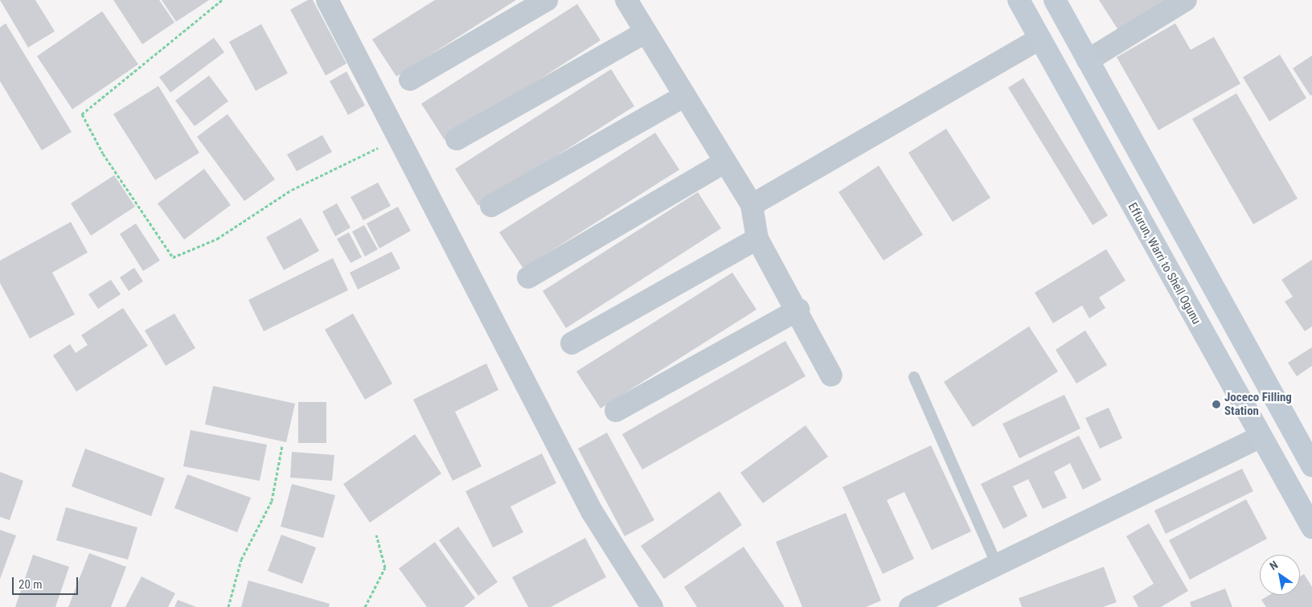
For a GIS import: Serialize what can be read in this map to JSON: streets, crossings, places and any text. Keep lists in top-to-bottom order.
{
  "streets": {
    "street": ["Effurun, Warri to Shell Ogunu"]
  },
  "places": ["Joceco Filling Station"],
  "scale_bar": "20 m",
  "north": "top left"
}
